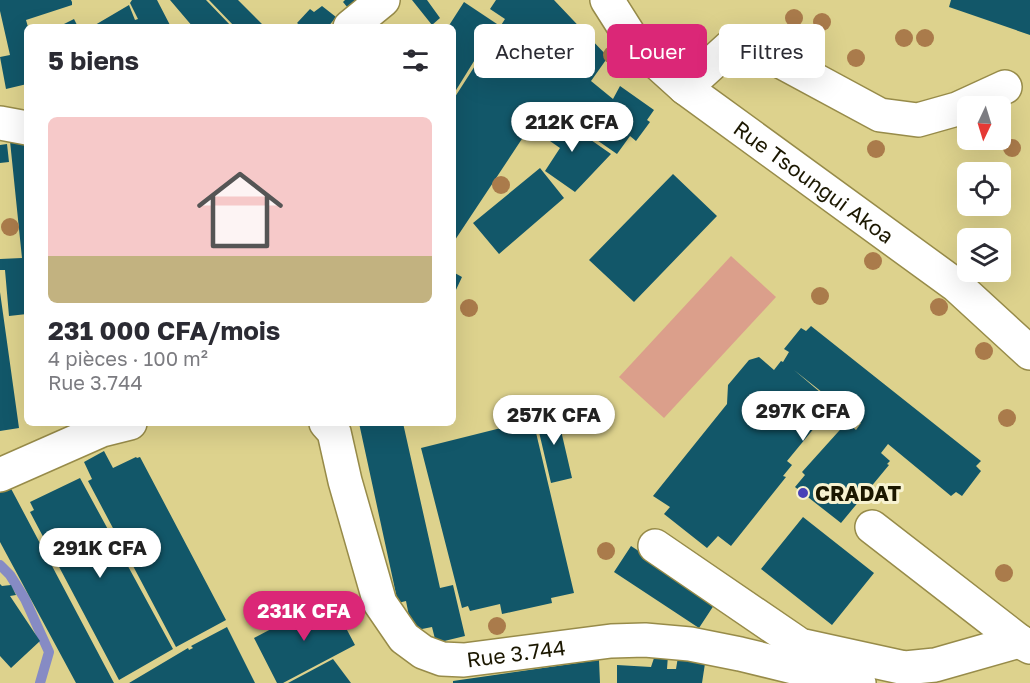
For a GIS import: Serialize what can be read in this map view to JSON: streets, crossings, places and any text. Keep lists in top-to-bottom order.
{
  "streets": {
    "street": ["Rue Tsoungui Akoa", "Rue 3.744"]
  },
  "places": ["CRADAT"],
  "north": "bottom",
  "page": {
    "chip": ["Acheter", "Louer", "Filtres"],
    "heading": "5 biens",
    "list": [
      {
        "name": "231 000 CFA/mois",
        "note": "4 pièces · 100 m² · Rue 3.744"
      }
    ],
    "price": [
      "212K CFA",
      "297K CFA",
      "257K CFA",
      "291K CFA",
      "231K CFA"
    ]
  }
}
